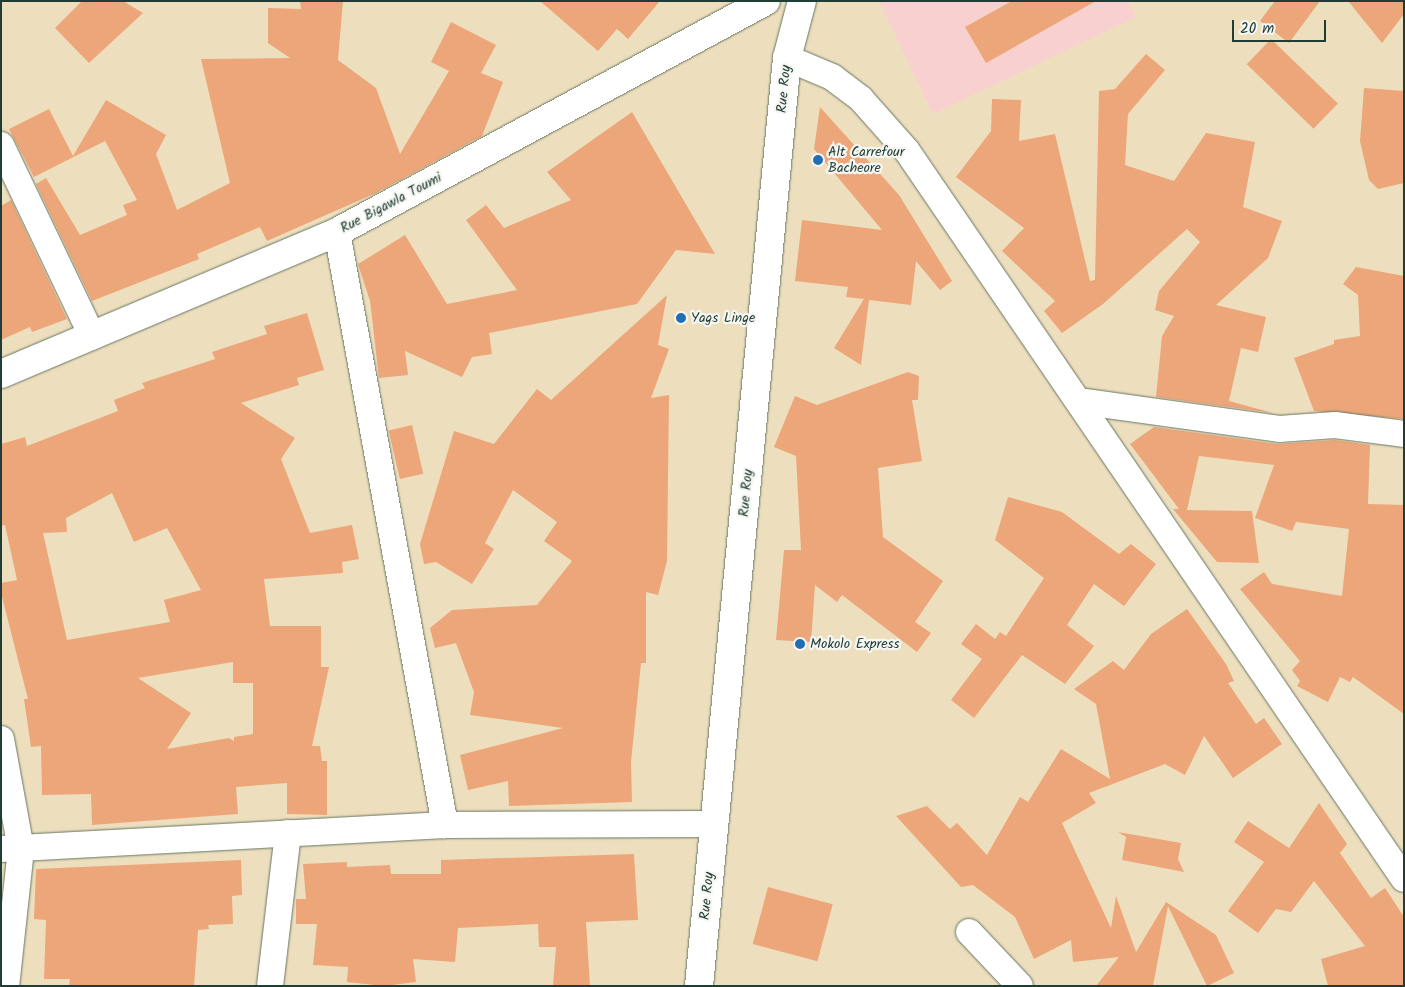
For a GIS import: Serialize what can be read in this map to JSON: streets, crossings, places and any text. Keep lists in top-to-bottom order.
{
  "streets": {
    "main road": ["Rue Roy", "Rue Bigawla Toumi"]
  },
  "places": ["Alt Carrefour Bacheore", "Yags Linge", "Mokolo Express"],
  "scale_bar": "20 m"
}
